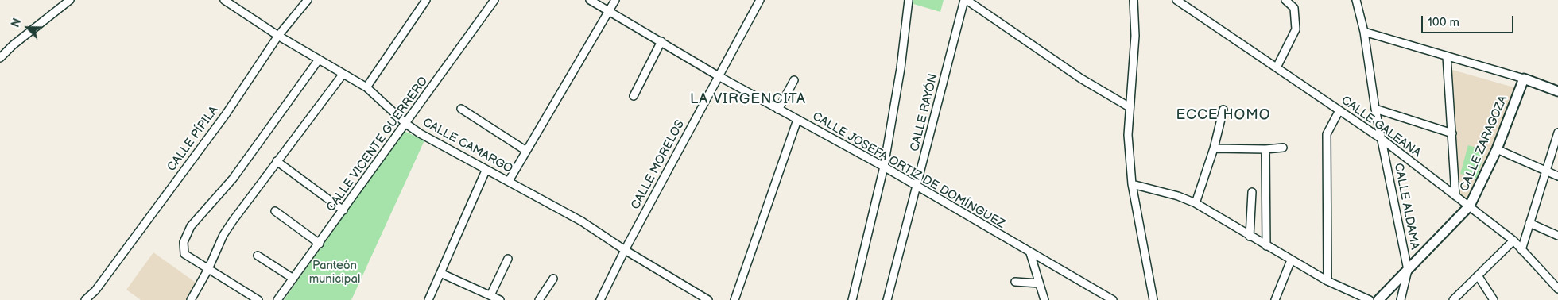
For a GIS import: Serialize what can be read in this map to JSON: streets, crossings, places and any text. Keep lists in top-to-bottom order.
{
  "streets": {
    "street": [
      "CALLE RAYÓN",
      "CALLE GALEANA",
      "CALLE PÍPILA",
      "CALLE ZARAGOZA",
      "CALLE VICENTE GUERRERO",
      "CALLE CAMARGO",
      "CALLE MORELOS",
      "CALLE JOSEFA ORTIZ DE DOMÍNGUEZ",
      "CALLE ALDAMA"
    ]
  },
  "crossings": [
    ["CALLE RAYÓN", "CALLE JOSEFA ORTIZ DE DOMÍNGUEZ"],
    ["CALLE GALEANA", "CALLE ZARAGOZA"],
    ["CALLE GALEANA", "CALLE ALDAMA"],
    ["CALLE PÍPILA", "CALLE CAMARGO"],
    ["CALLE ZARAGOZA", "CALLE ALDAMA"],
    ["CALLE VICENTE GUERRERO", "CALLE CAMARGO"],
    ["CALLE CAMARGO", "CALLE MORELOS"],
    ["CALLE MORELOS", "CALLE JOSEFA ORTIZ DE DOMÍNGUEZ"]
  ],
  "districts": ["LA VIRGENCITA", "ECCE HOMO"],
  "parks": ["Panteón municipal"],
  "scale_bar": "100 m",
  "north": "top left"
}
